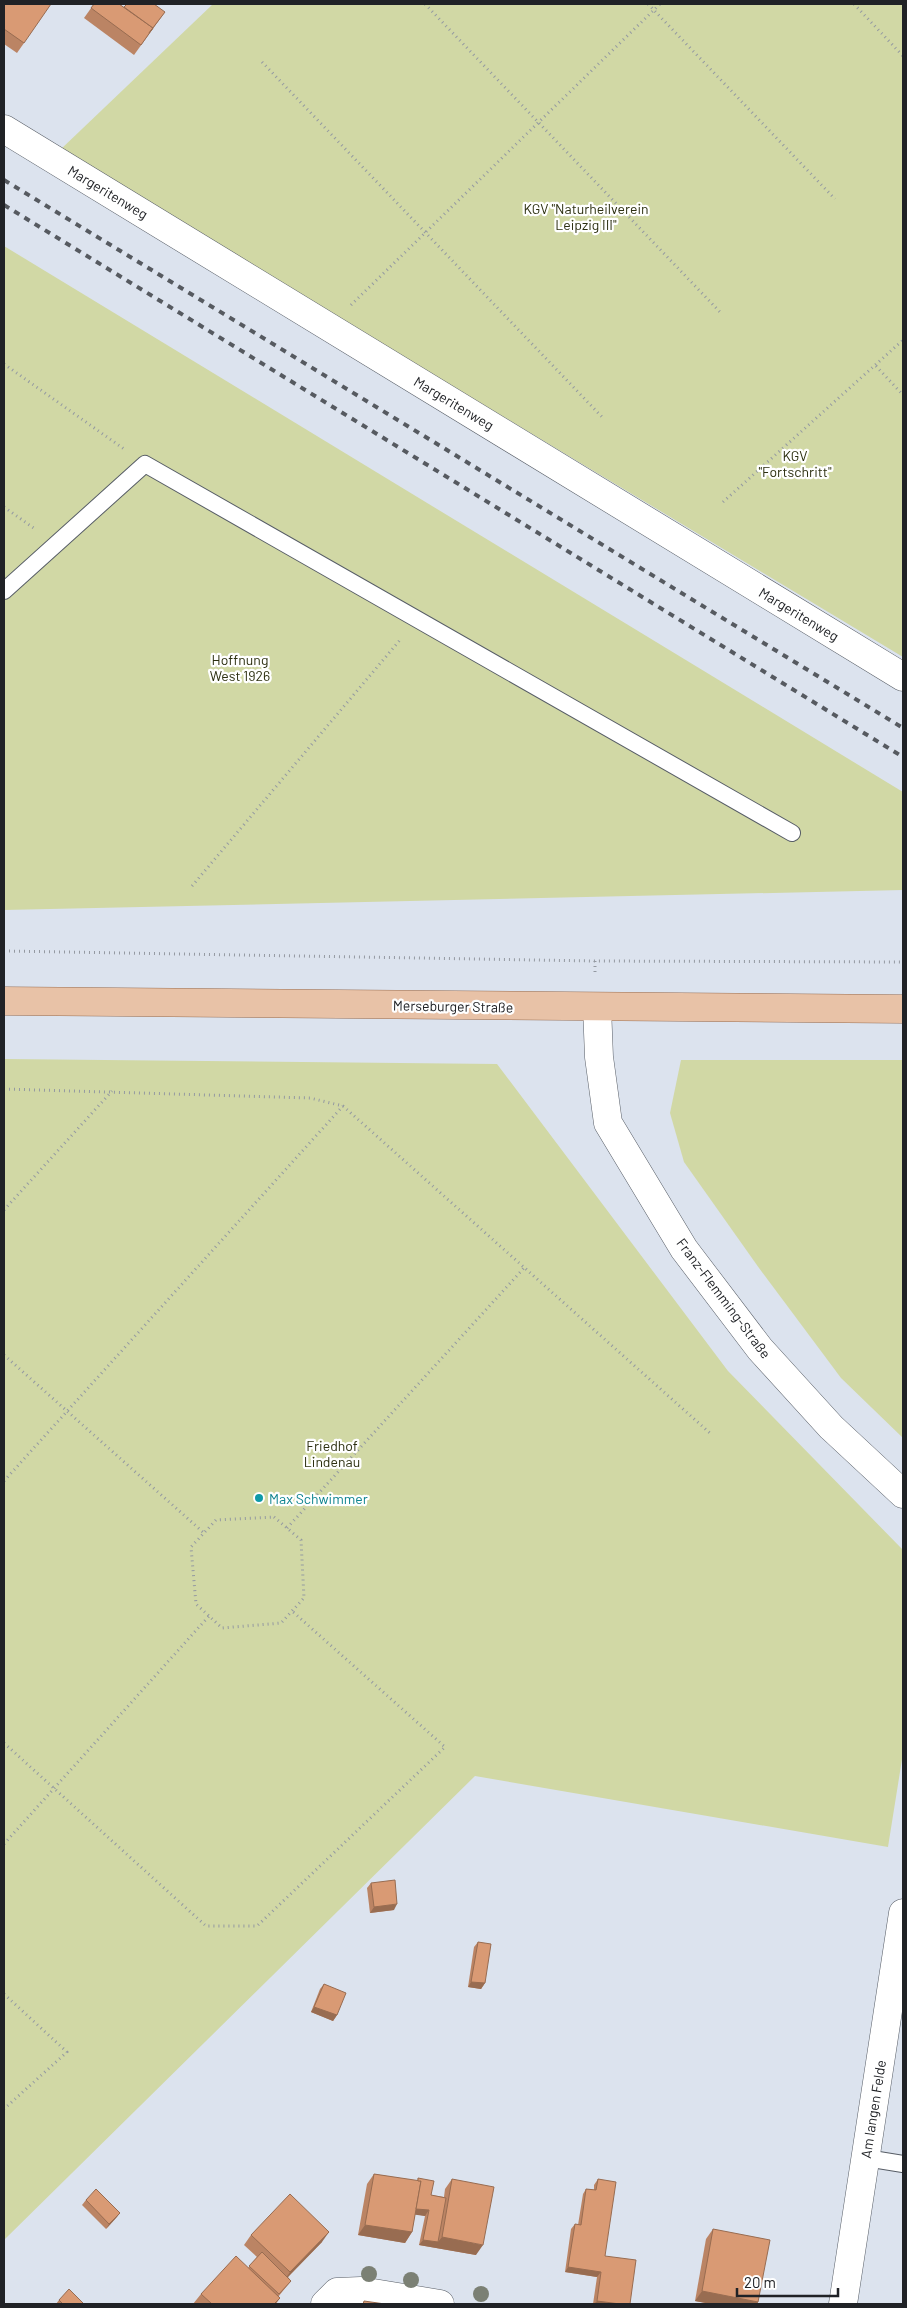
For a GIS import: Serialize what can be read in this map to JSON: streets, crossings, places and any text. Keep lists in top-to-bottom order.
{
  "streets": {
    "main road": ["Merseburger Straße"],
    "street": ["Margeritenweg", "Franz-Flemming-Straße", "Am langen Felde"]
  },
  "crossings": [
    ["Merseburger Straße", "Franz-Flemming-Straße"]
  ],
  "parks": [
    "KGV \"Naturheilverein Leipzig III\"",
    "KGV \"Fortschritt\"",
    "Hoffnung West 1926",
    "Friedhof Lindenau"
  ],
  "places": ["Max Schwimmer"],
  "scale_bar": "20 m"
}
